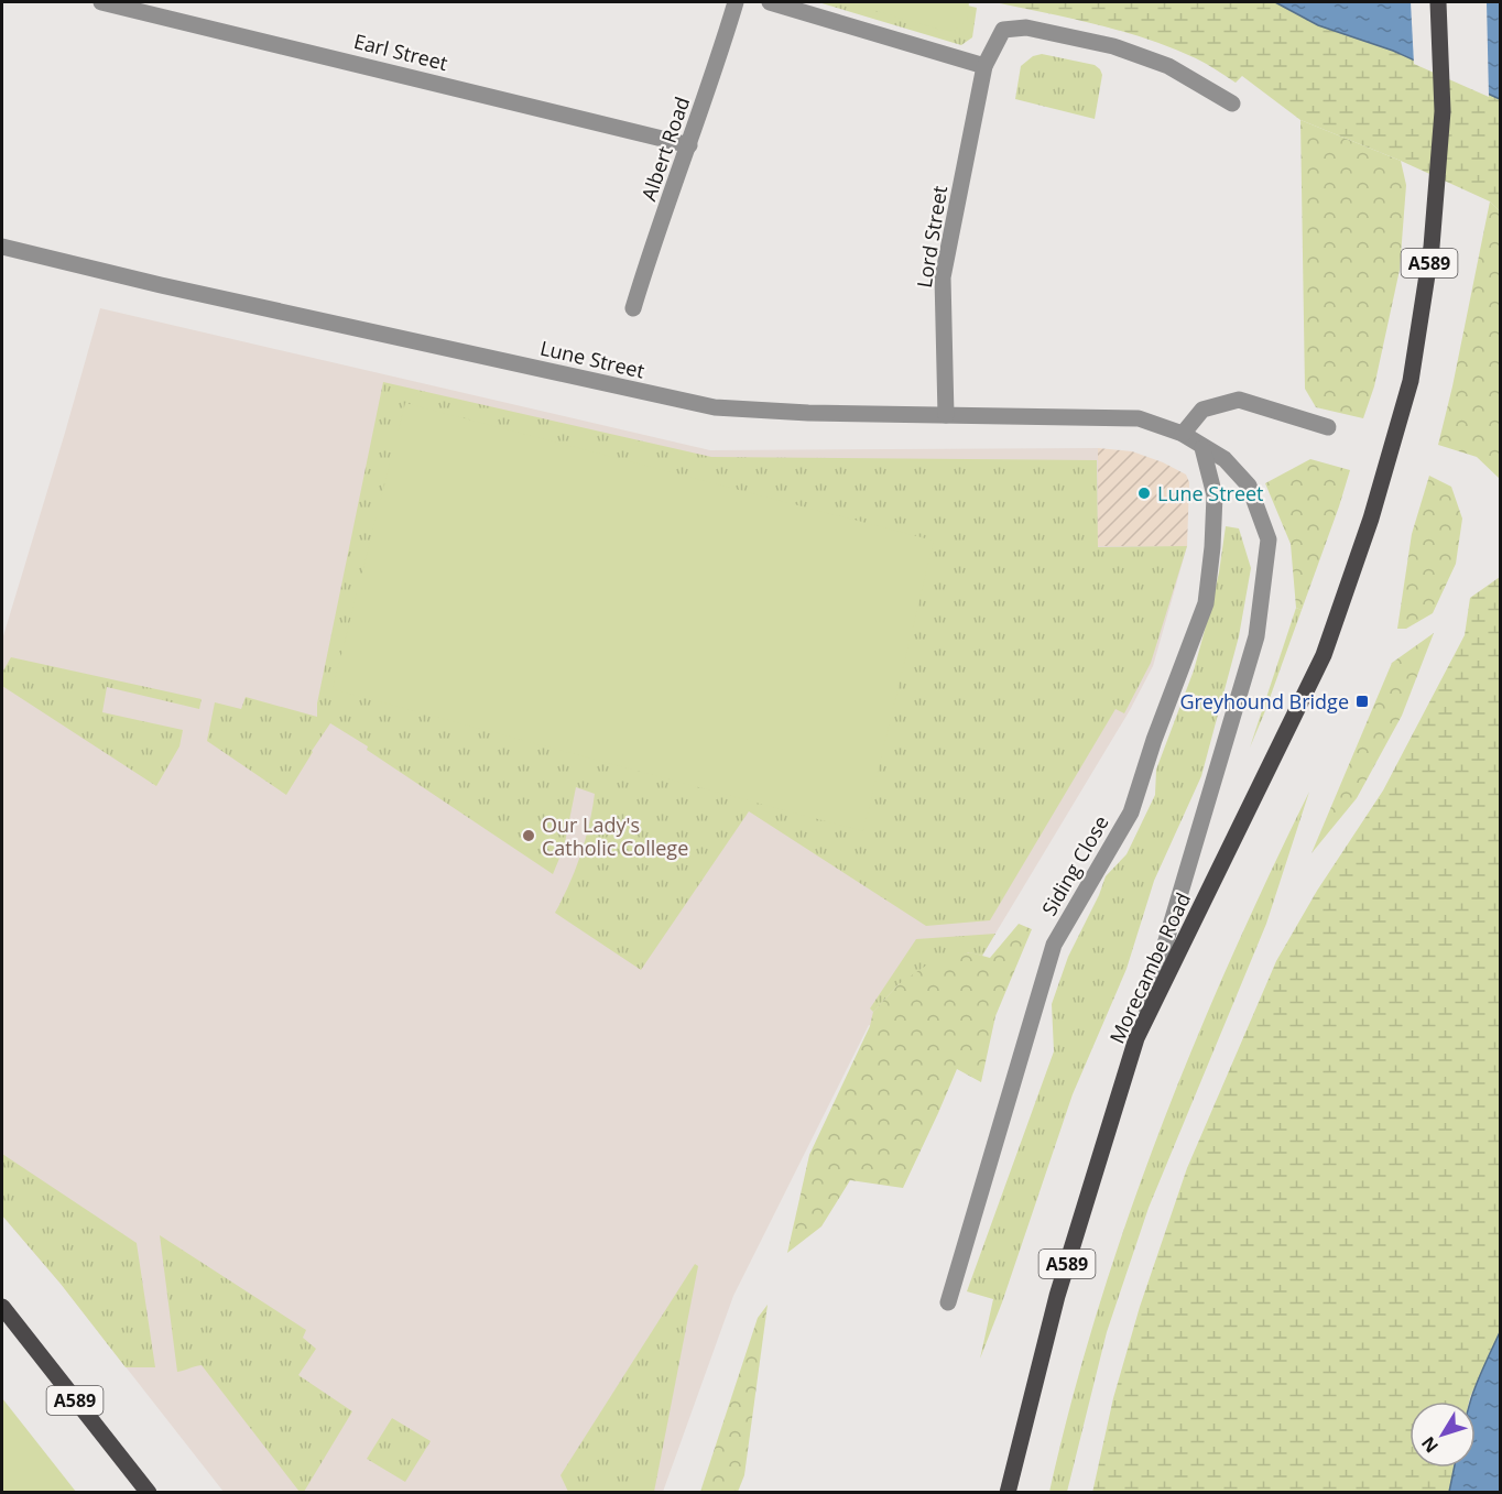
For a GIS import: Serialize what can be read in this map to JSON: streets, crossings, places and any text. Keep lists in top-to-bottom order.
{
  "streets": {
    "main road": ["A589", "Morecambe Road"],
    "street": [
      "Earl Street",
      "Albert Road",
      "Lord Street",
      "Lune Street",
      "Siding Close"
    ]
  },
  "crossings": [
    ["Earl Street", "Albert Road"],
    ["Lord Street", "Lune Street"],
    ["Lune Street", "Siding Close"],
    ["Lune Street", "Morecambe Road"]
  ],
  "places": {
    "other": ["Lune Street", "Our Lady's Catholic College"],
    "transit": ["Greyhound Bridge"]
  },
  "north": "bottom left"
}
